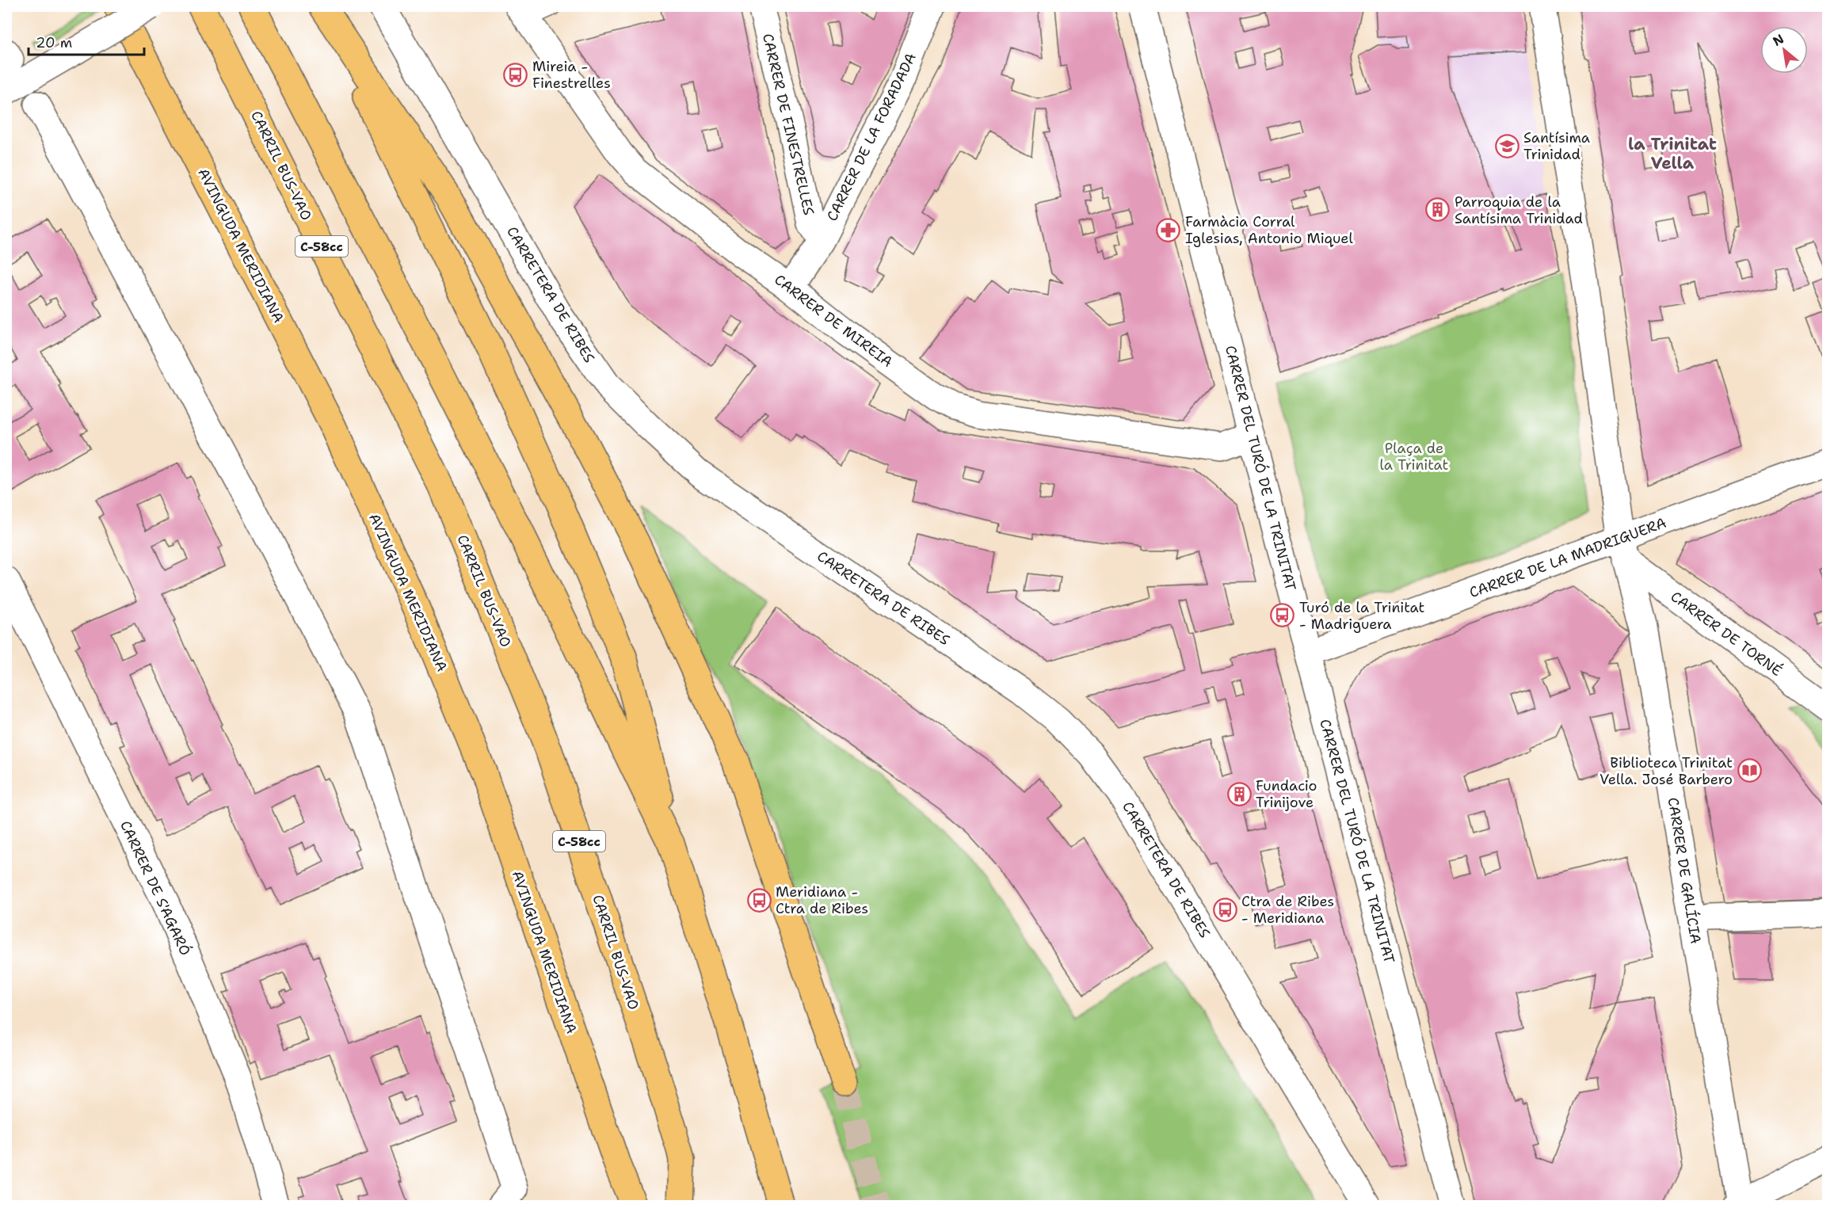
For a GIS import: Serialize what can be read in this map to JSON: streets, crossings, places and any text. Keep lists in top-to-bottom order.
{
  "streets": {
    "main road": ["CARRIL BUS-VAO", "AVINGUDA MERIDIANA", "C-58cc"],
    "street": [
      "CARRER DE FINESTRELLES",
      "CARRER DE LA FORADADA",
      "CARRETERA DE RIBES",
      "CARRER DE MIREIA",
      "CARRER DEL TURÓ DE LA TRINITAT",
      "CARRER DE LA MADRIGUERA",
      "CARRER DE TORNÉ",
      "CARRER DE GALÍCIA",
      "CARRER DE S'AGARÓ"
    ]
  },
  "crossings": [
    ["CARRER DE FINESTRELLES", "CARRER DE LA FORADADA"],
    ["CARRER DE MIREIA", "CARRER DEL TURÓ DE LA TRINITAT"],
    ["CARRER DEL TURÓ DE LA TRINITAT", "CARRER DE LA MADRIGUERA"],
    ["CARRER DE LA MADRIGUERA", "CARRER DE TORNÉ"],
    ["CARRER DE LA MADRIGUERA", "CARRER DE GALÍCIA"],
    ["CARRER DE TORNÉ", "CARRER DE GALÍCIA"]
  ],
  "districts": ["la Trinitat Vella"],
  "parks": ["Plaça de la Trinitat"],
  "places": {
    "bus stop": [
      "Mireia - Finestrelles",
      "Turó de la Trinitat - Madriguera",
      "Meridiana - Ctra de Ribes",
      "Ctra de Ribes - Meridiana"
    ],
    "school or university": ["Santísima Trinidad"],
    "building": ["Parroquia de la Santísima Trinidad", "Fundacio Trinijove"],
    "pharmacy": ["Farmàcia Corral Iglesias, Antonio Miquel"],
    "library": ["Biblioteca Trinitat Vella. José Barbero"]
  },
  "scale_bar": "20 m",
  "north": "top left"
}
